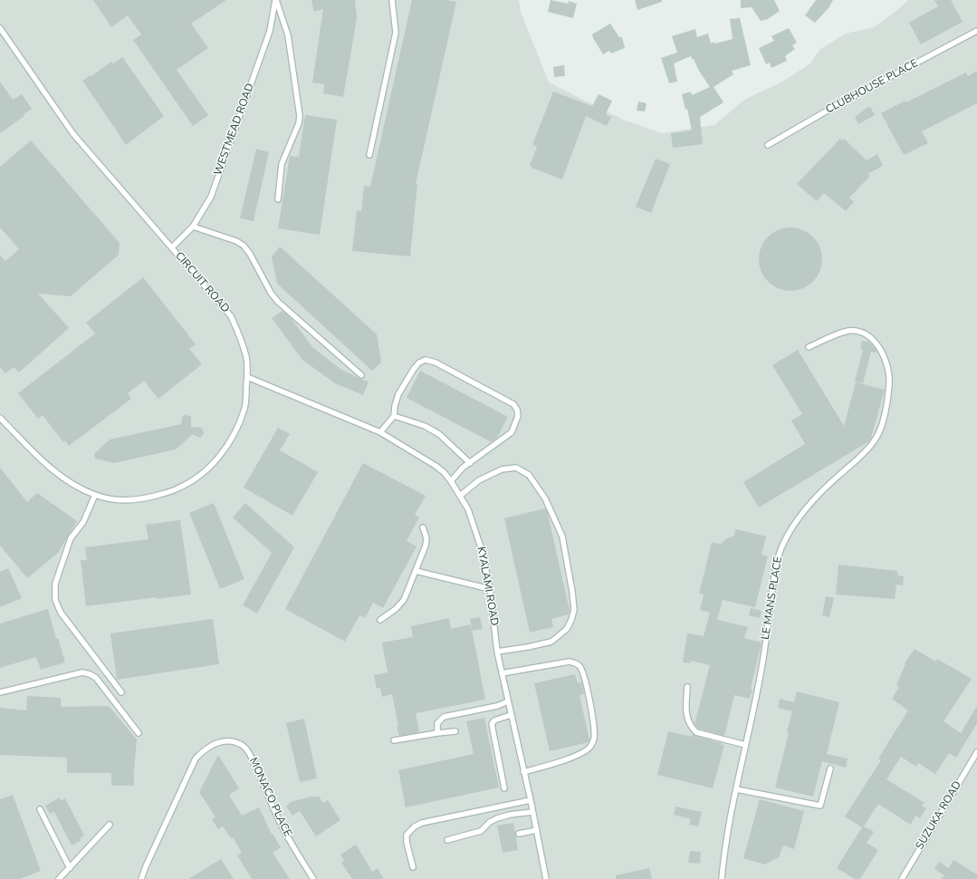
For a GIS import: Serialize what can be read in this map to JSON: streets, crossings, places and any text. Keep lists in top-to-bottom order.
{
  "streets": {
    "lane": [
      "CLUBHOUSE PLACE",
      "WESTMEAD ROAD",
      "CIRCUIT ROAD",
      "KYALAMI ROAD",
      "LE MANS PLACE",
      "MONACO PLACE",
      "SUZUKA ROAD"
    ]
  },
  "crossings": [
    ["WESTMEAD ROAD", "CIRCUIT ROAD"],
    ["CIRCUIT ROAD", "KYALAMI ROAD"]
  ]
}
